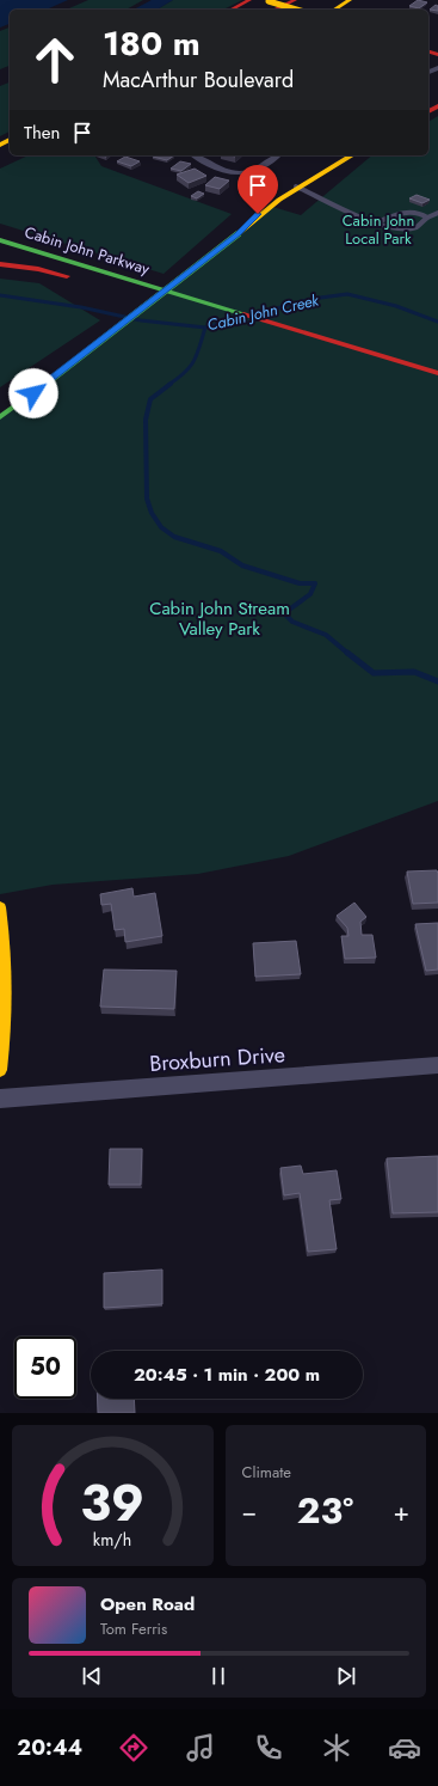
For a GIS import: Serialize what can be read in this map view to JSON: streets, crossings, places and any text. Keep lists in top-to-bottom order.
{
  "streets": {
    "main road": ["Cabin John Parkway"],
    "street": ["Broxburn Drive"]
  },
  "water": ["Cabin John Creek"],
  "parks": ["Cabin John Local Park", "Cabin John Stream Valley Park"],
  "page": {
    "turn": ["180 m", "MacArthur Boulevard"],
    "then": "Then",
    "limit": "50",
    "trip": "20:45 · 1 min · 200 m",
    "tile": "Climate",
    "heat": ["−", "23°", "+"],
    "song": ["Open Road", "Tom Ferris"],
    "tabs": "20:44",
    "gauge": ["39", "km/h"]
  }
}
